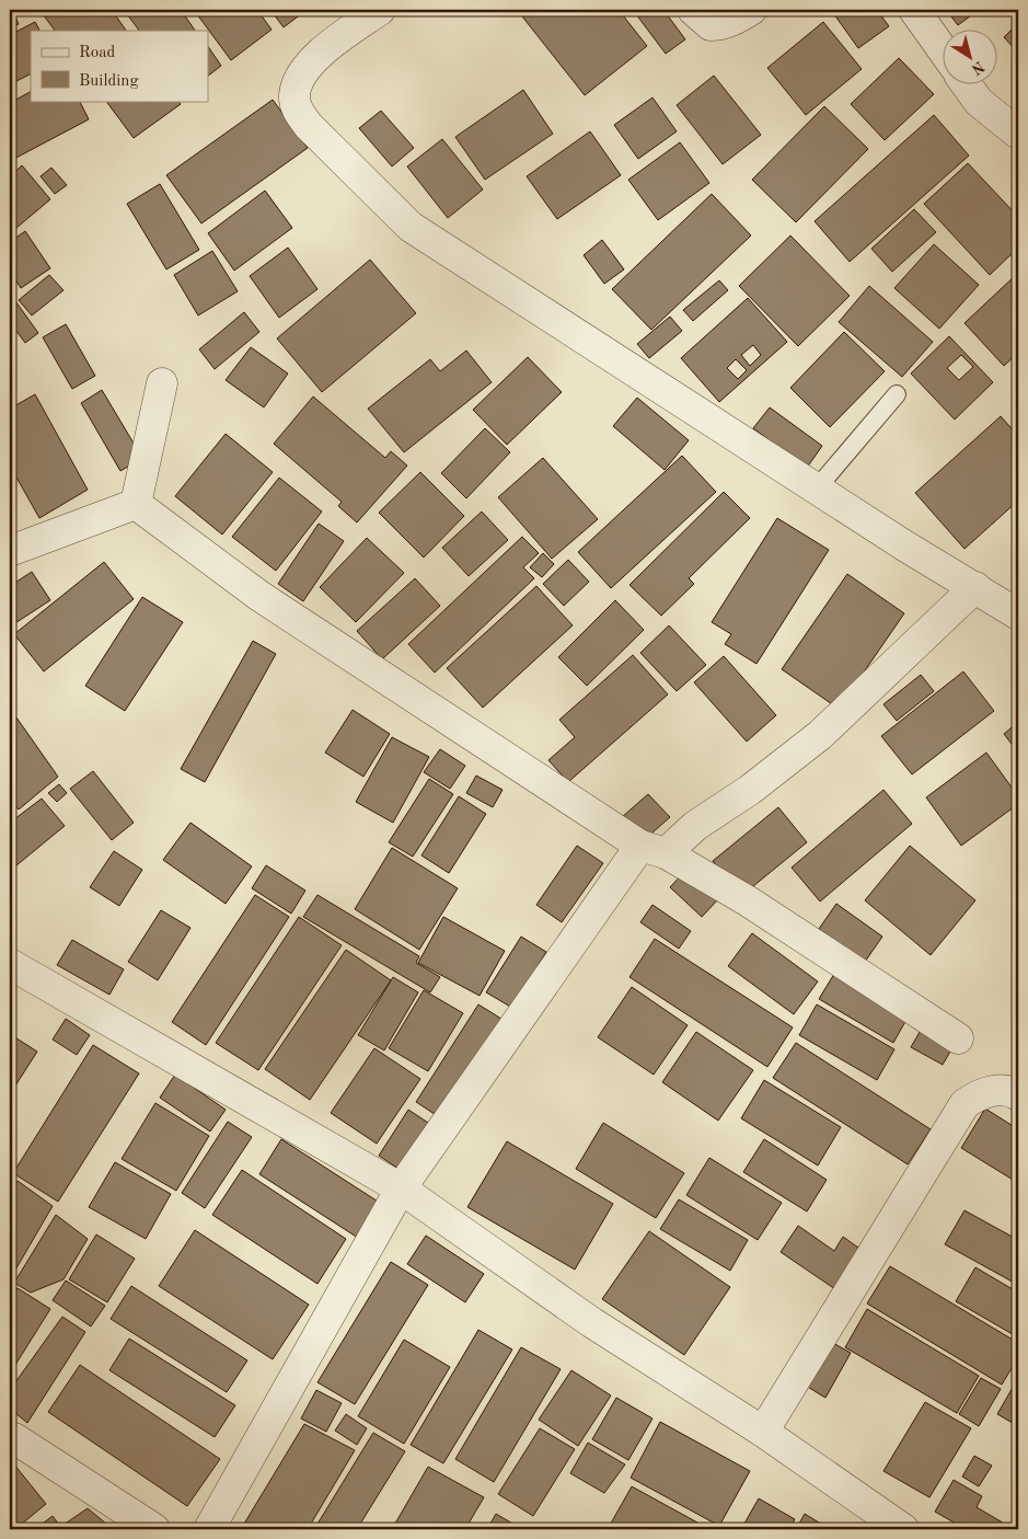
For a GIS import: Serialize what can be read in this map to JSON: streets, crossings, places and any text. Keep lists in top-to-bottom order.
{
  "legend": ["Road", "Building"],
  "north": "bottom right"
}
